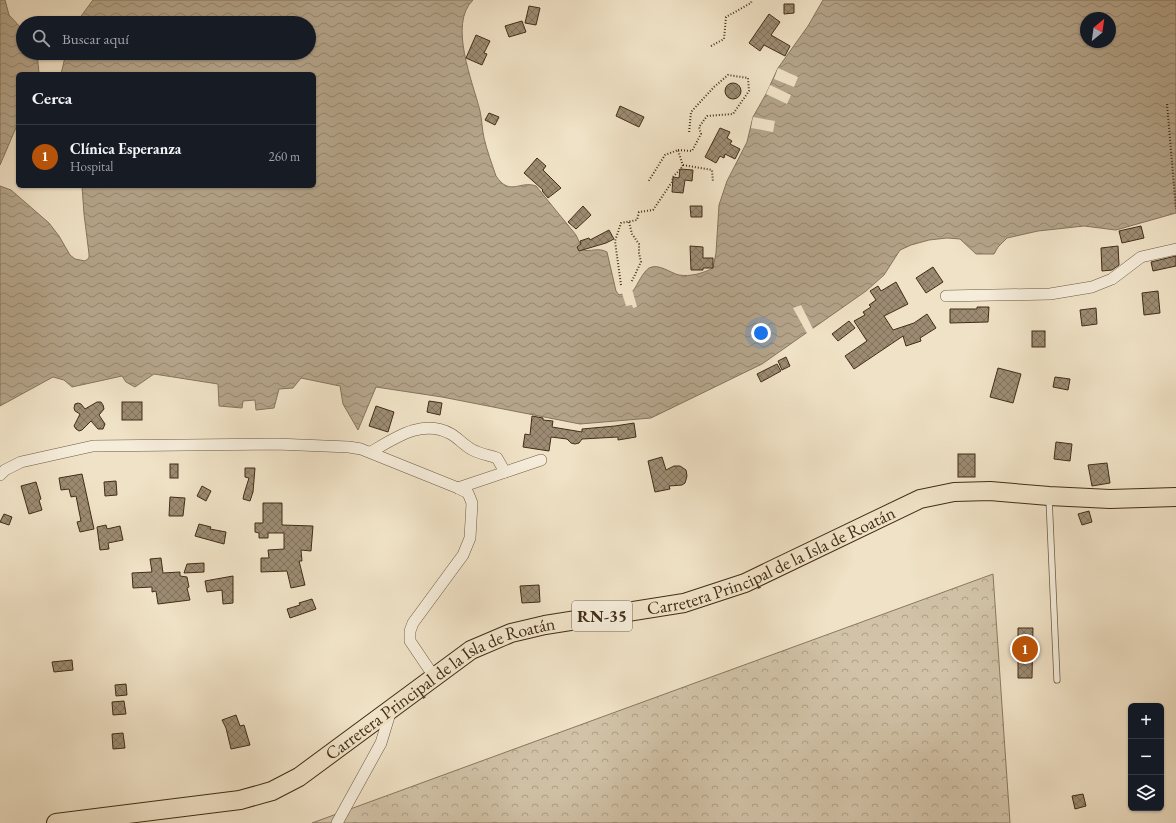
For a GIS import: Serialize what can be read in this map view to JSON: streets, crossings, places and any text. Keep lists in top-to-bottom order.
{
  "streets": {
    "main road": ["Carretera Principal de la Isla de Roatán", "RN-35"]
  },
  "north": "top right",
  "page": {
    "search": "Buscar aquí",
    "heading": "Cerca",
    "list": [
      {
        "mark": "1",
        "name": "Clínica Esperanza",
        "note": "Hospital",
        "value": "260 m"
      }
    ],
    "pins": "1",
    "map_buttons": ["+", "−"]
  }
}
